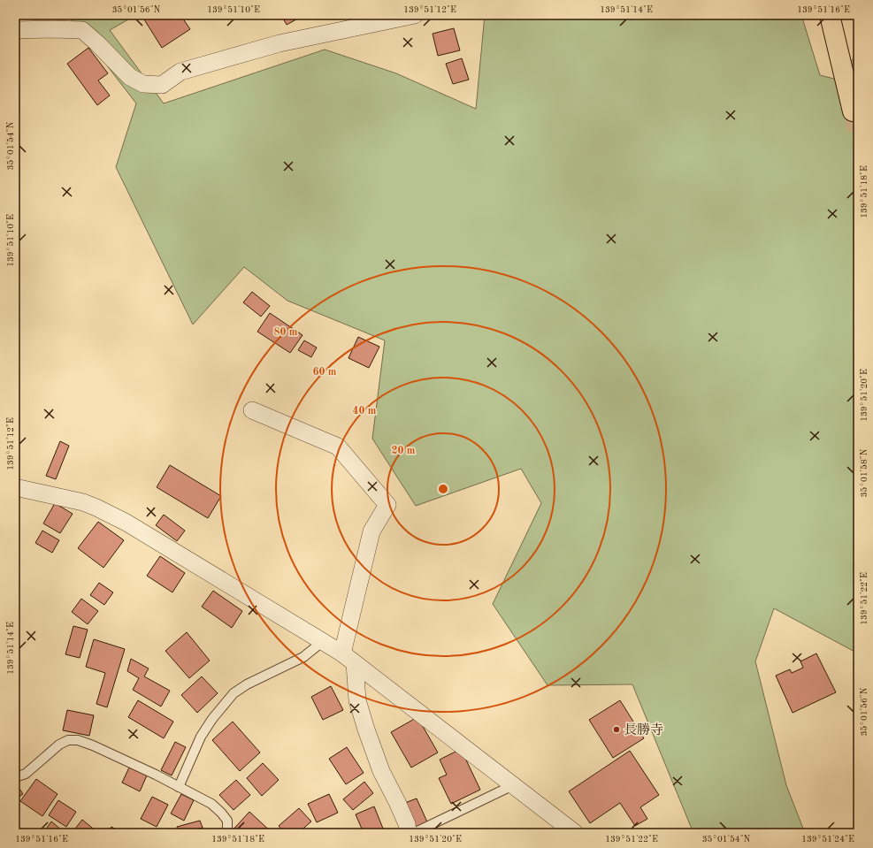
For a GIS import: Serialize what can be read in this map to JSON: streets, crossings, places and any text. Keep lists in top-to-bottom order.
{
  "places": ["長勝寺"],
  "coordinates": [
    "35°01'56\"N",
    "139°51'10\"E",
    "139°51'12\"E",
    "139°51'14\"E",
    "139°51'16\"E",
    "35°01'54\"N",
    "139°51'18\"E",
    "139°51'20\"E",
    "35°01'58\"N",
    "139°51'22\"E",
    "139°51'24\"E"
  ],
  "rings": [
    "80 m",
    "60 m",
    "40 m",
    "20 m"
  ]
}
